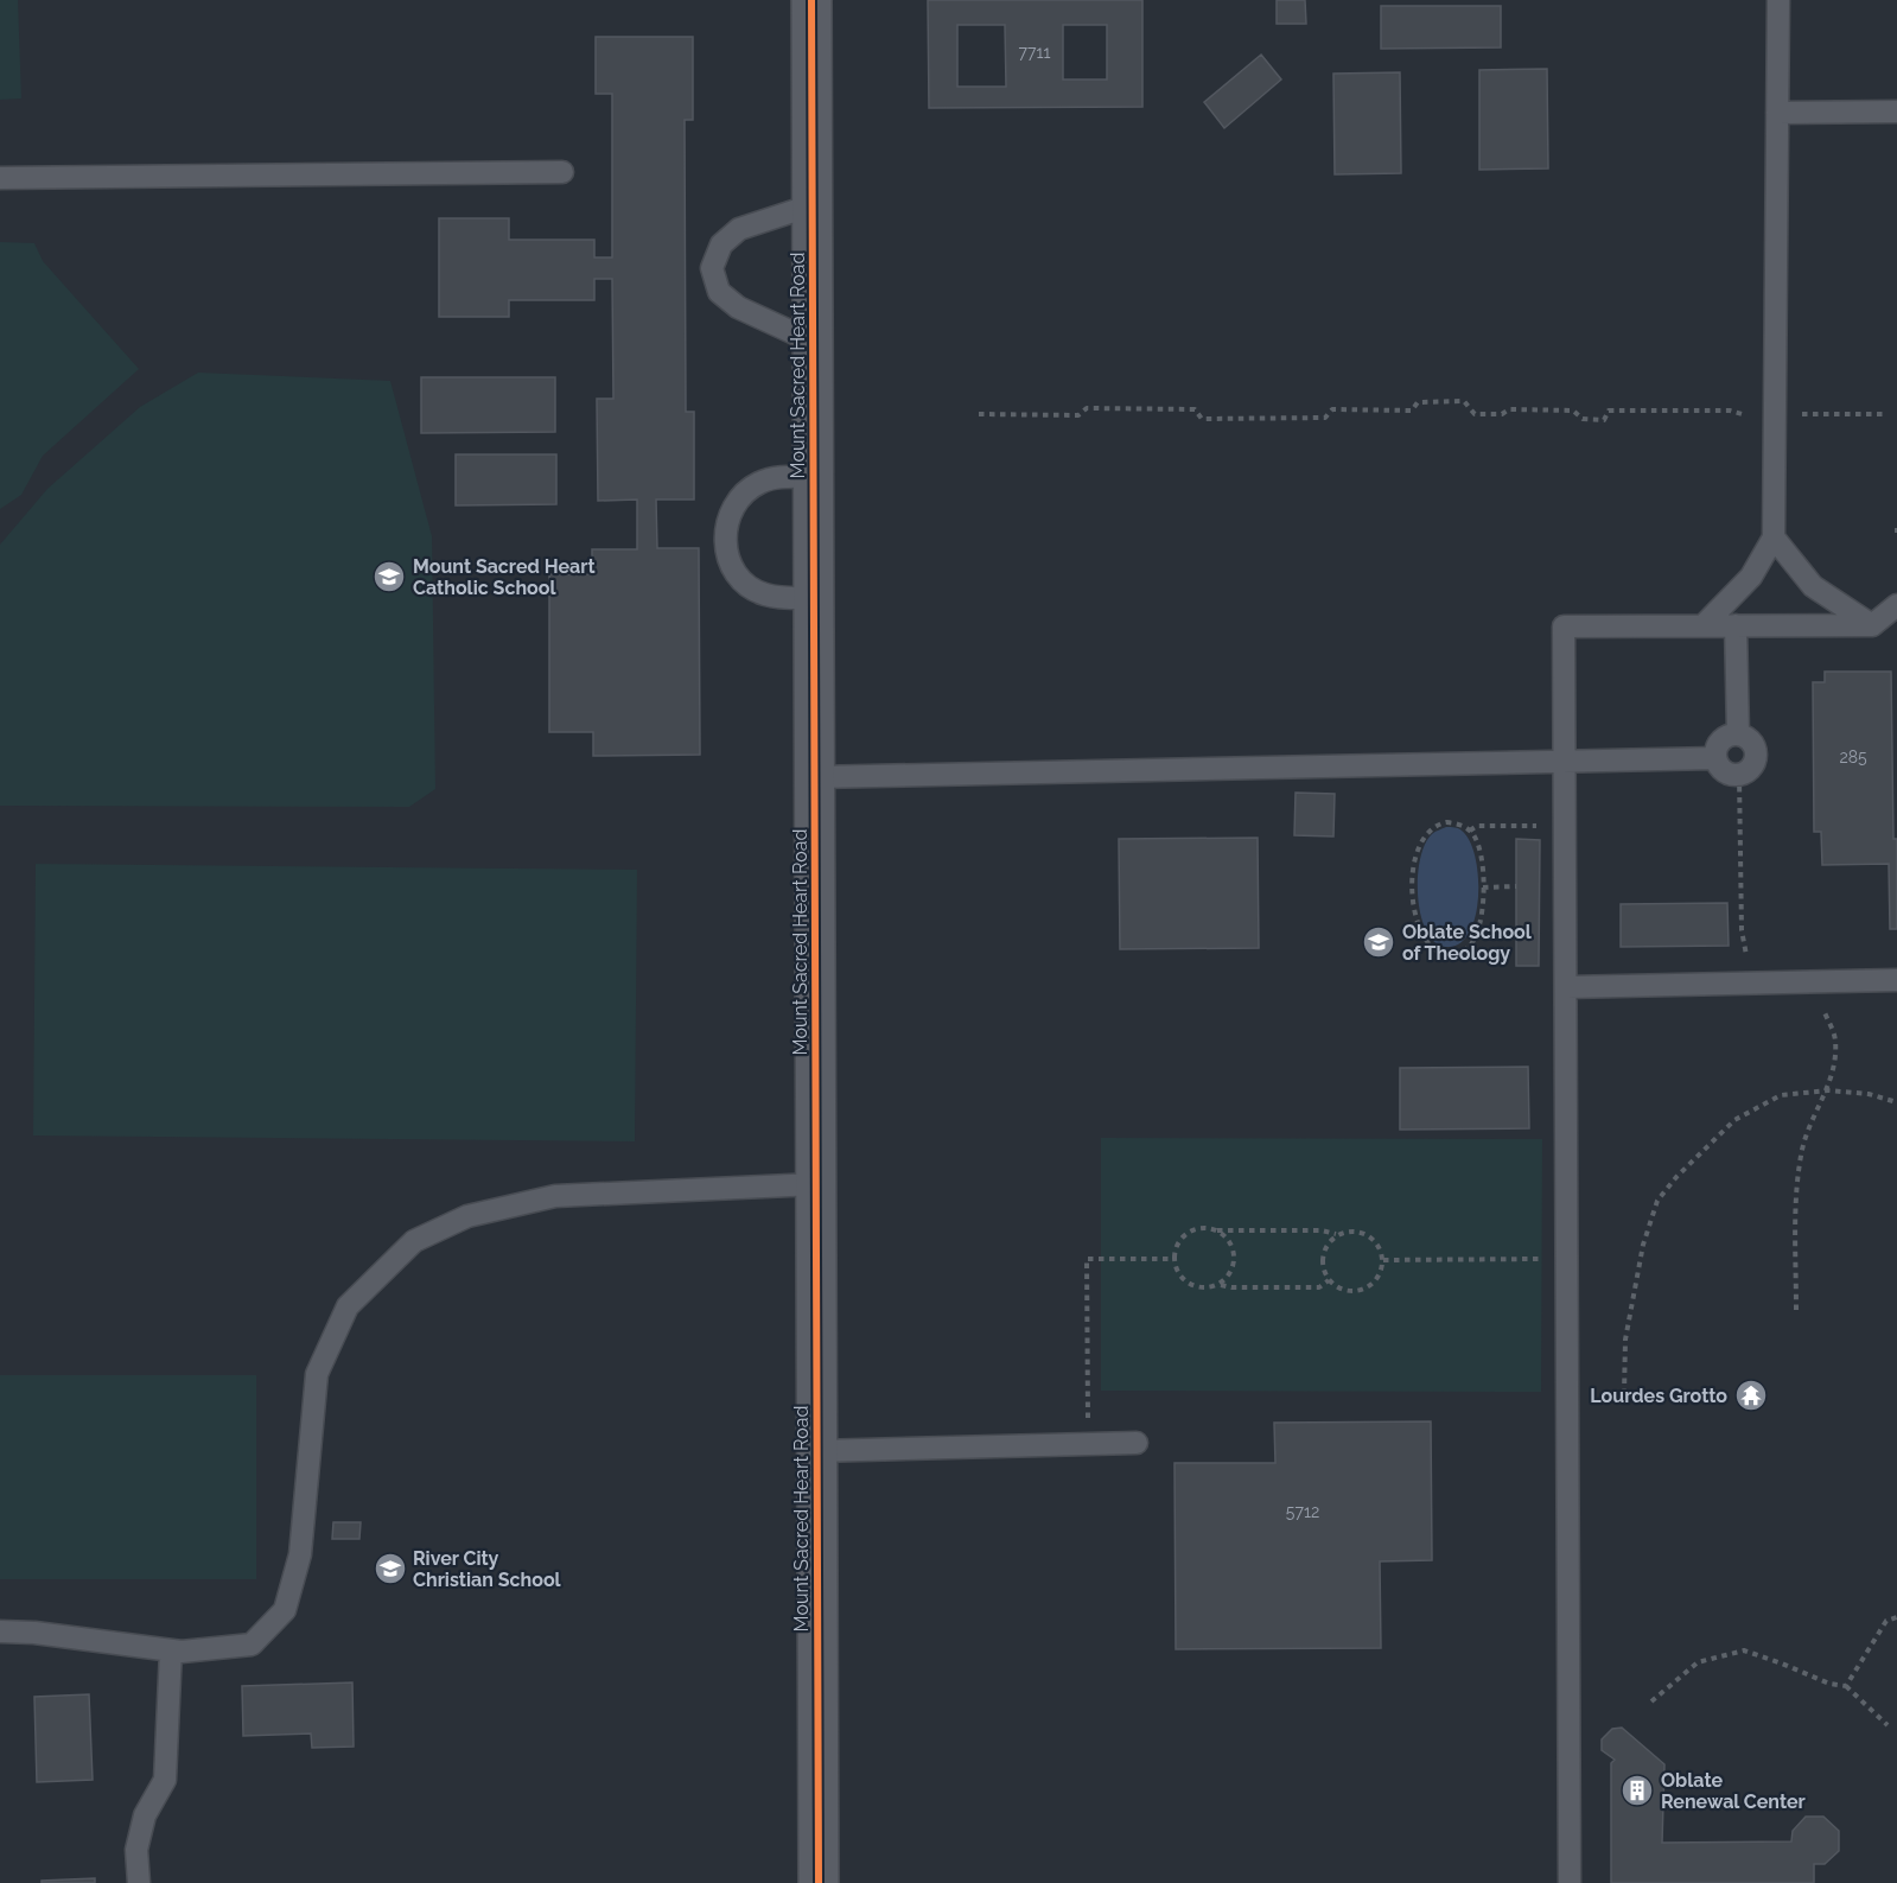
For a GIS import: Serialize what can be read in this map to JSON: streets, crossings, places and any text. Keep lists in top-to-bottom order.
{
  "streets": {
    "street": ["Mount Sacred Heart Road"]
  },
  "places": {
    "school or university": ["Mount Sacred Heart Catholic School", "Oblate School of Theology", "River City Christian School"],
    "temple": ["Lourdes Grotto"],
    "building": ["Oblate Renewal Center"]
  },
  "house_numbers": ["7711", "285", "5712"]
}
